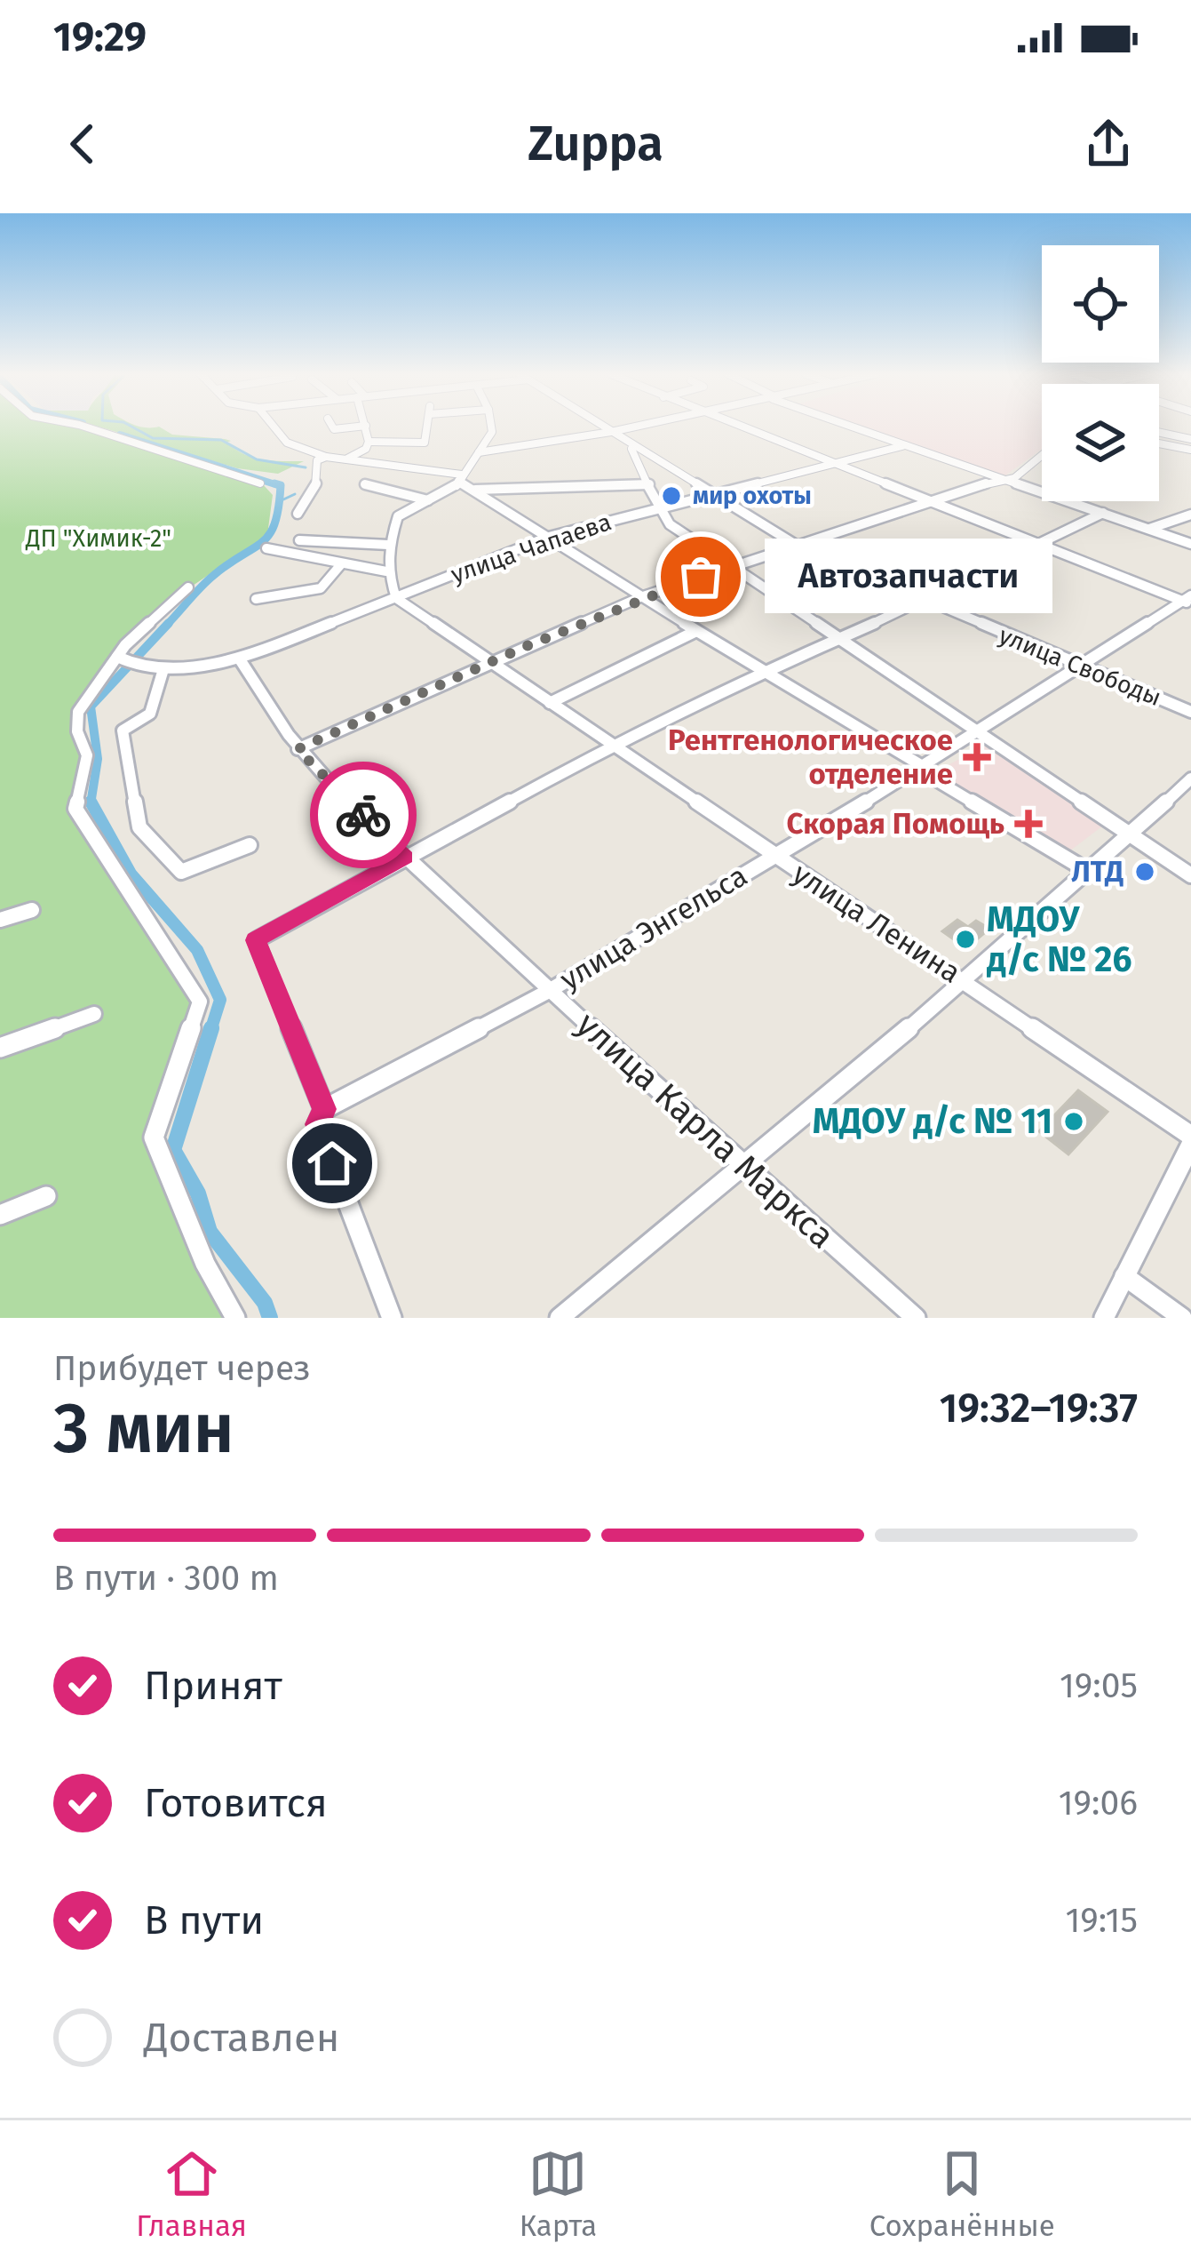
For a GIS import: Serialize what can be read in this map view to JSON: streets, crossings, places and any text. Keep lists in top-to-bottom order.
{
  "streets": {
    "street": [
      "улица Чапаева",
      "улица Свободы",
      "улица Ленина",
      "улица Энгельса",
      "улица Карла Маркса"
    ]
  },
  "crossings": [
    ["улица Чапаева", "улица Свободы"],
    ["улица Чапаева", "улица Ленина"],
    ["улица Чапаева", "улица Карла Маркса"],
    ["улица Свободы", "улица Энгельса"],
    ["улица Ленина", "улица Энгельса"],
    ["улица Энгельса", "улица Карла Маркса"]
  ],
  "parks": ["ДП \"Химик-2\""],
  "places": {
    "other": [
      "мир охоты",
      "Автозапчасти",
      "ЛТД",
      "МДОУ д/с № 26",
      "МДОУ д/с № 11"
    ],
    "health": ["Рентгенологическое отделение", "Скорая Помощь"]
  },
  "page": {
    "status": "19:29",
    "header": "Zuppa",
    "bubble": "Автозапчасти",
    "heading": ["3 мин", "Прибудет через", "19:32–19:37"],
    "bar": "В пути · 300 m",
    "list": [
      ["Принят", "19:05"],
      ["Готовится", "19:06"],
      ["В пути", "19:15"],
      "Доставлен"
    ],
    "tabs": ["Главная", "Карта", "Сохранённые"]
  }
}
